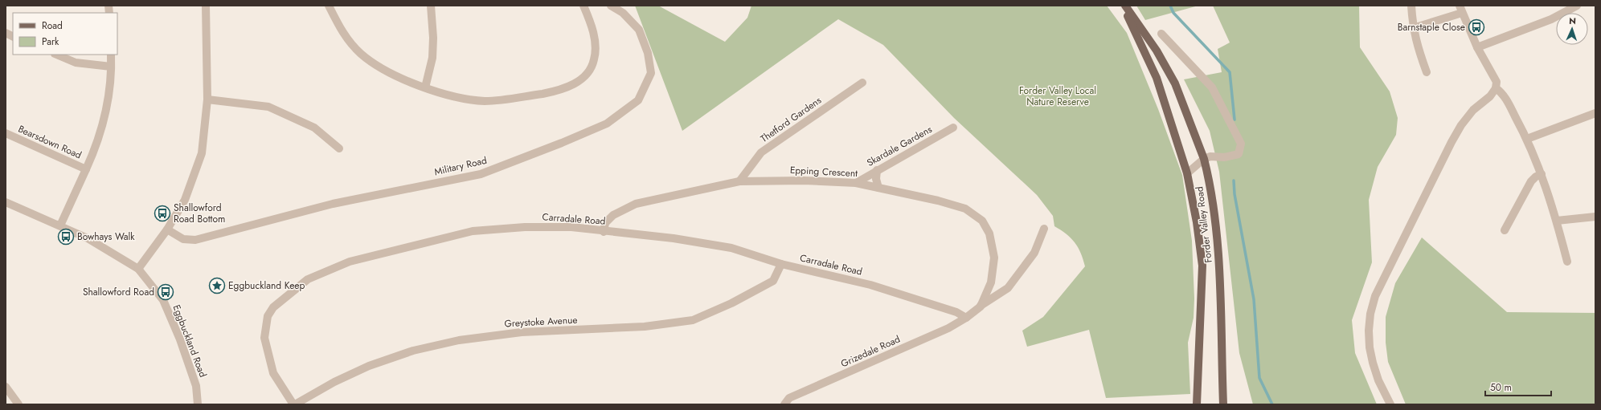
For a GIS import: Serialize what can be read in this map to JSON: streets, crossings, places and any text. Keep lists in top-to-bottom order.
{
  "streets": {
    "main road": ["Forder Valley Road"],
    "street": [
      "Thetford Gardens",
      "Bearsdown Road",
      "Skardale Gardens",
      "Military Road",
      "Epping Crescent",
      "Carradale Road",
      "Greystoke Avenue",
      "Eggbuckland Road",
      "Grizedale Road"
    ]
  },
  "crossings": [
    ["Thetford Gardens", "Epping Crescent"],
    ["Bearsdown Road", "Eggbuckland Road"],
    ["Skardale Gardens", "Epping Crescent"],
    ["Epping Crescent", "Carradale Road"],
    ["Epping Crescent", "Grizedale Road"],
    ["Carradale Road", "Greystoke Avenue"],
    ["Carradale Road", "Grizedale Road"]
  ],
  "parks": ["Forder Valley Local Nature Reserve"],
  "places": {
    "bus stop": [
      "Barnstaple Close",
      "Shallowford Road Bottom",
      "Bowhays Walk",
      "Shallowford Road"
    ],
    "place": ["Eggbuckland Keep"]
  },
  "legend": ["Road", "Park"],
  "scale_bar": "50 m",
  "north": "top"
}
